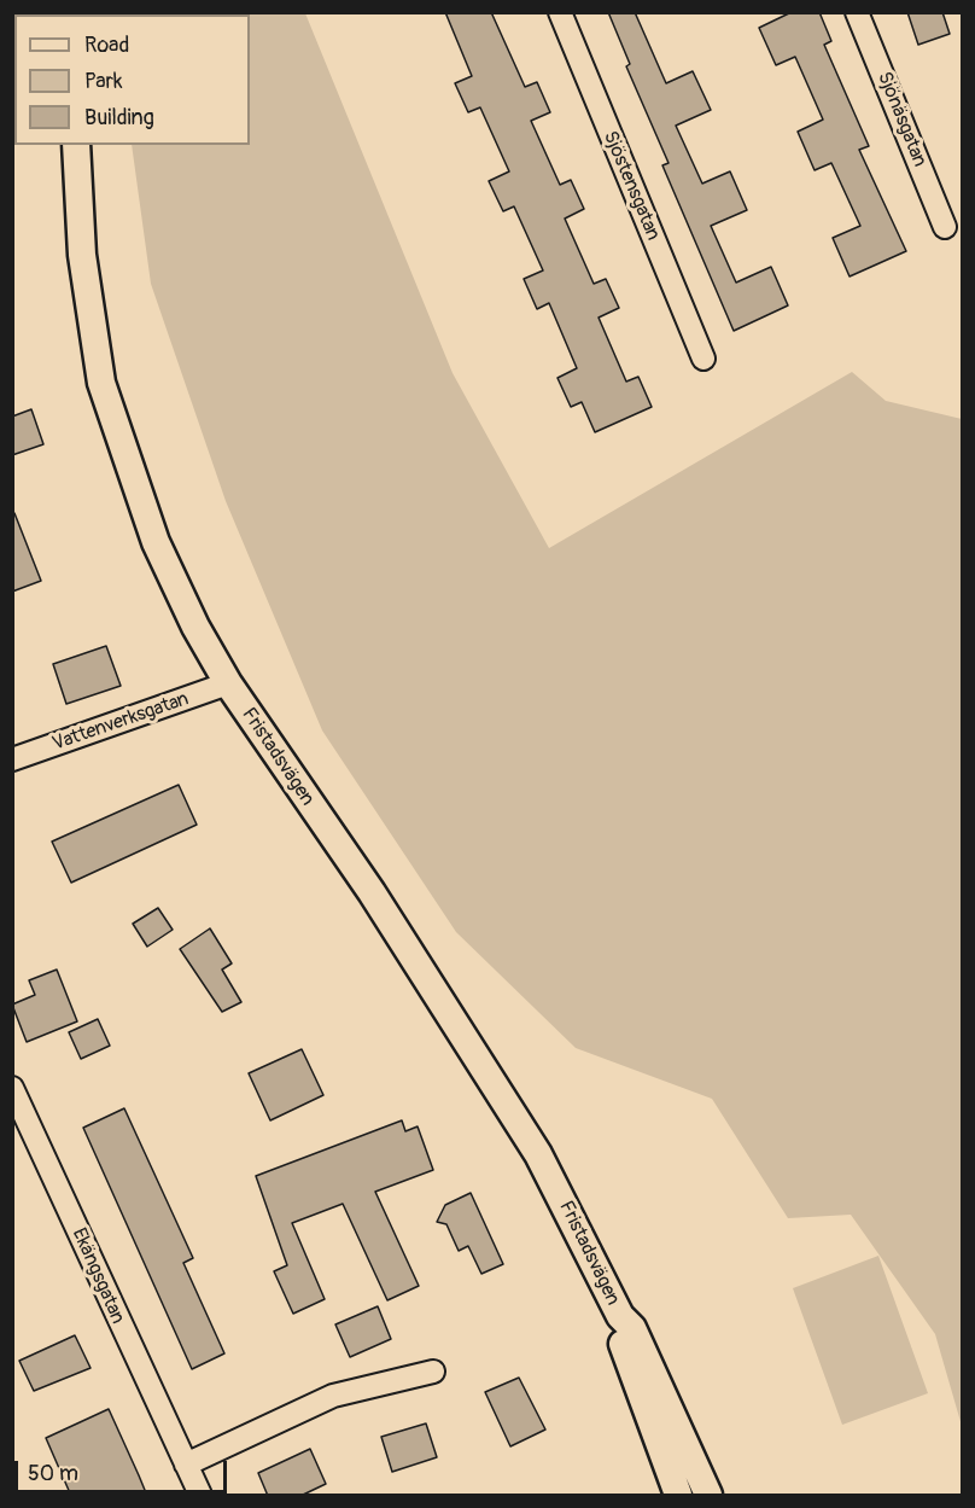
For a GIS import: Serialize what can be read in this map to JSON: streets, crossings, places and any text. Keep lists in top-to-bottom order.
{
  "streets": {
    "street": [
      "Sjönäsgatan",
      "Sjöstensgatan",
      "Vattenverksgatan",
      "Fristadsvägen",
      "Ekängsgatan"
    ]
  },
  "crossings": [
    ["Vattenverksgatan", "Fristadsvägen"]
  ],
  "legend": ["Road", "Park", "Building"],
  "scale_bar": "50 m"
}
